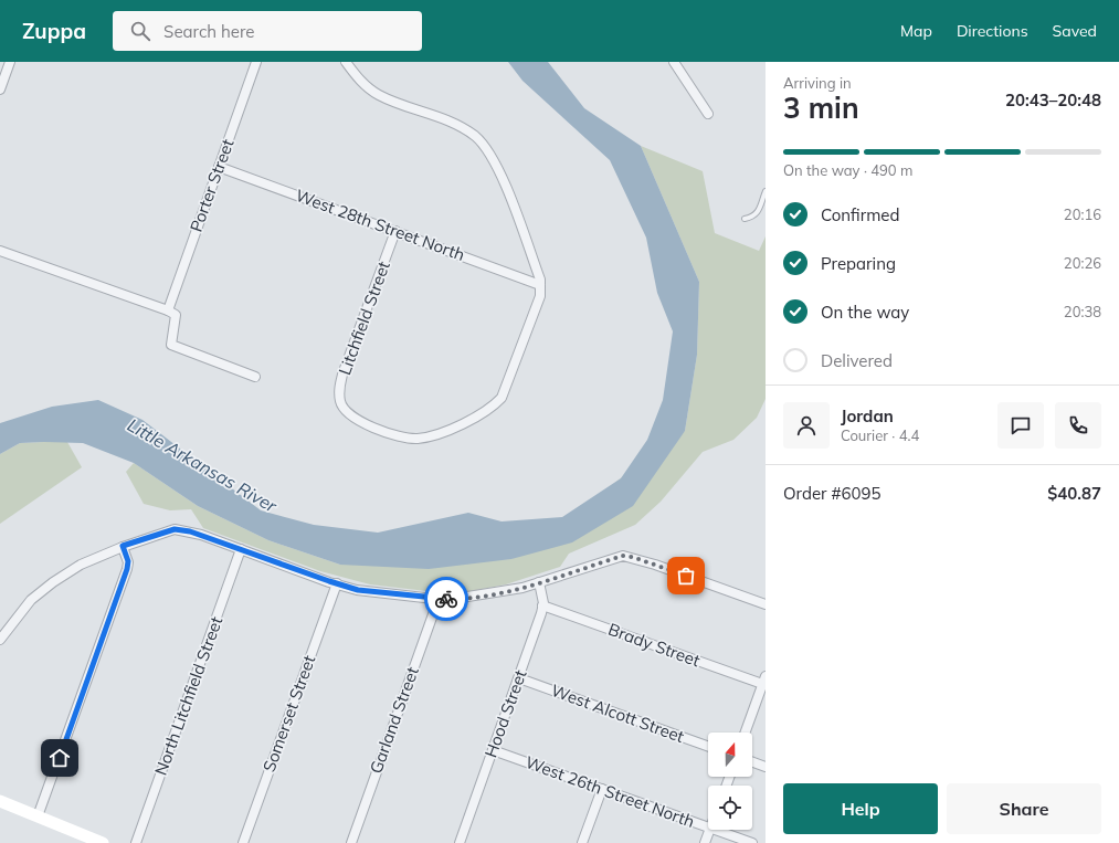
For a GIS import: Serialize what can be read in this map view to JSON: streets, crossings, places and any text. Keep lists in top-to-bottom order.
{
  "streets": {
    "street": [
      "Porter Street",
      "West 28th Street North",
      "Litchfield Street",
      "Brady Street",
      "North Litchfield Street",
      "Somerset Street",
      "Hood Street",
      "West Alcott Street",
      "Garland Street",
      "West 26th Street North"
    ]
  },
  "crossings": [
    ["Porter Street", "West 28th Street North"],
    ["West 28th Street North", "Litchfield Street"],
    ["Brady Street", "Hood Street"],
    ["Hood Street", "West Alcott Street"],
    ["Hood Street", "West 26th Street North"]
  ],
  "water": ["Little Arkansas River"],
  "north": "top",
  "page": {
    "header": "Zuppa",
    "search": "Search here",
    "nav": ["Map", "Directions", "Saved"],
    "heading": ["3 min", "Arriving in", "20:43–20:48"],
    "panel": [
      "Jordan",
      "Courier · 4.4",
      "Order #6095",
      "$40.87"
    ],
    "bar": "On the way · 490 m",
    "list": [
      ["Confirmed", "20:16"],
      ["Preparing", "20:26"],
      ["On the way", "20:38"],
      "Delivered"
    ],
    "buttons": ["Help", "Share"]
  }
}
